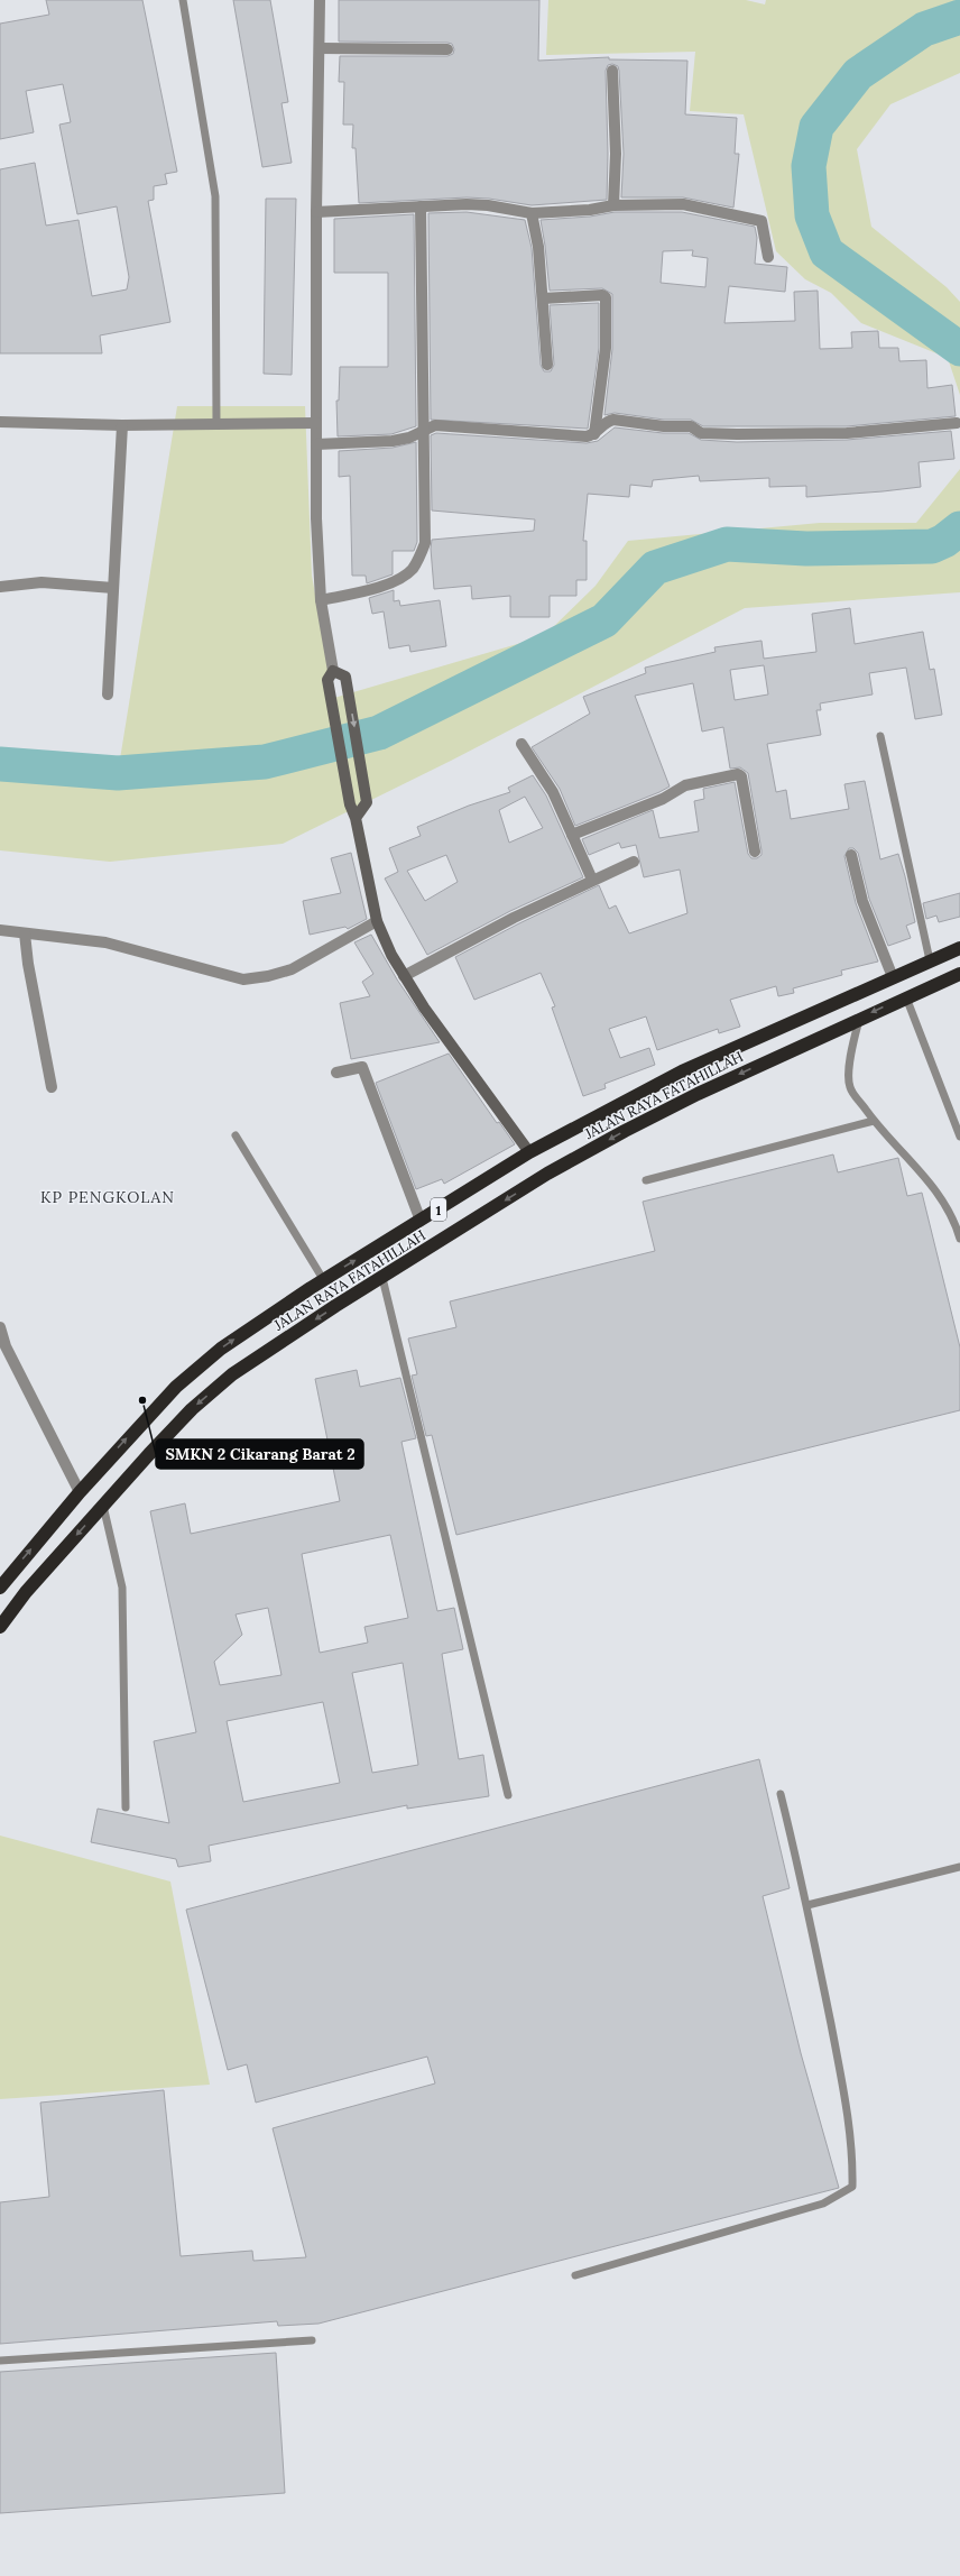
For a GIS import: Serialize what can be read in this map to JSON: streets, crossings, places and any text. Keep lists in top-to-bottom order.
{
  "streets": {
    "highway": ["JALAN RAYA FATAHILLAH", "1"]
  },
  "districts": ["KP PENGKOLAN"],
  "places": ["SMKN 2 Cikarang Barat 2"]
}
